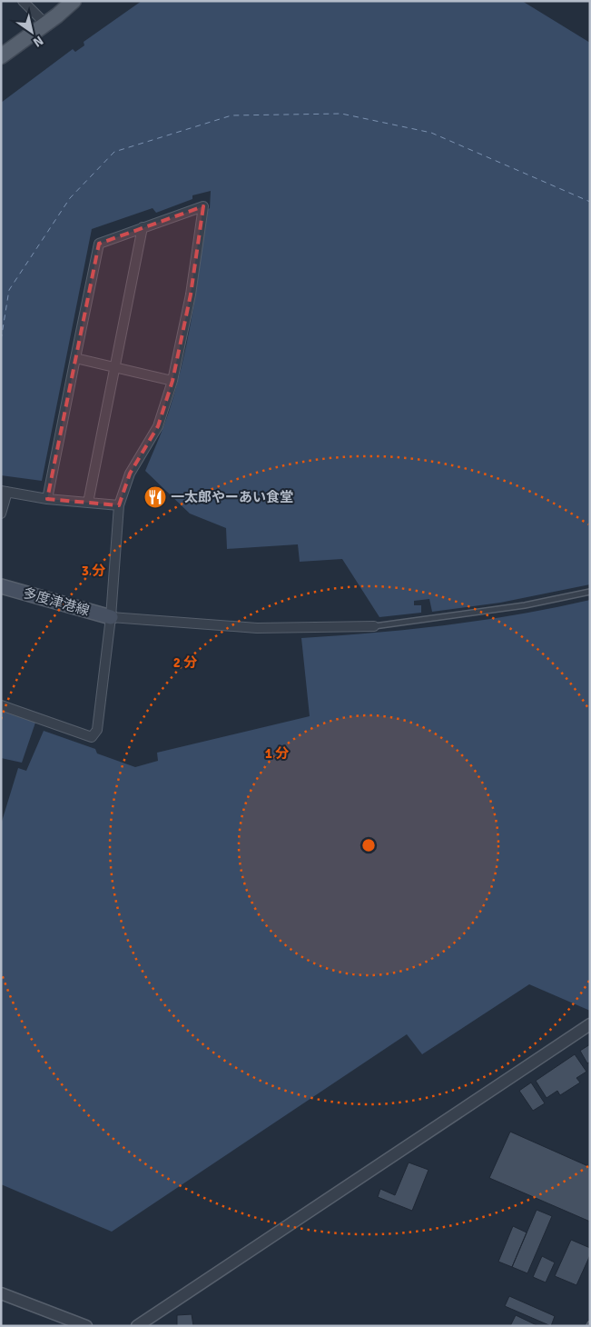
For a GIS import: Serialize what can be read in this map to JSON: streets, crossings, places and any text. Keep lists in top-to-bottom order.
{
  "streets": {
    "main road": ["多度津港線"]
  },
  "places": {
    "restaurant": ["一太郎やーあい食堂"]
  },
  "north": "bottom right",
  "rings": ["3 分", "2 分", "1 分"]
}
